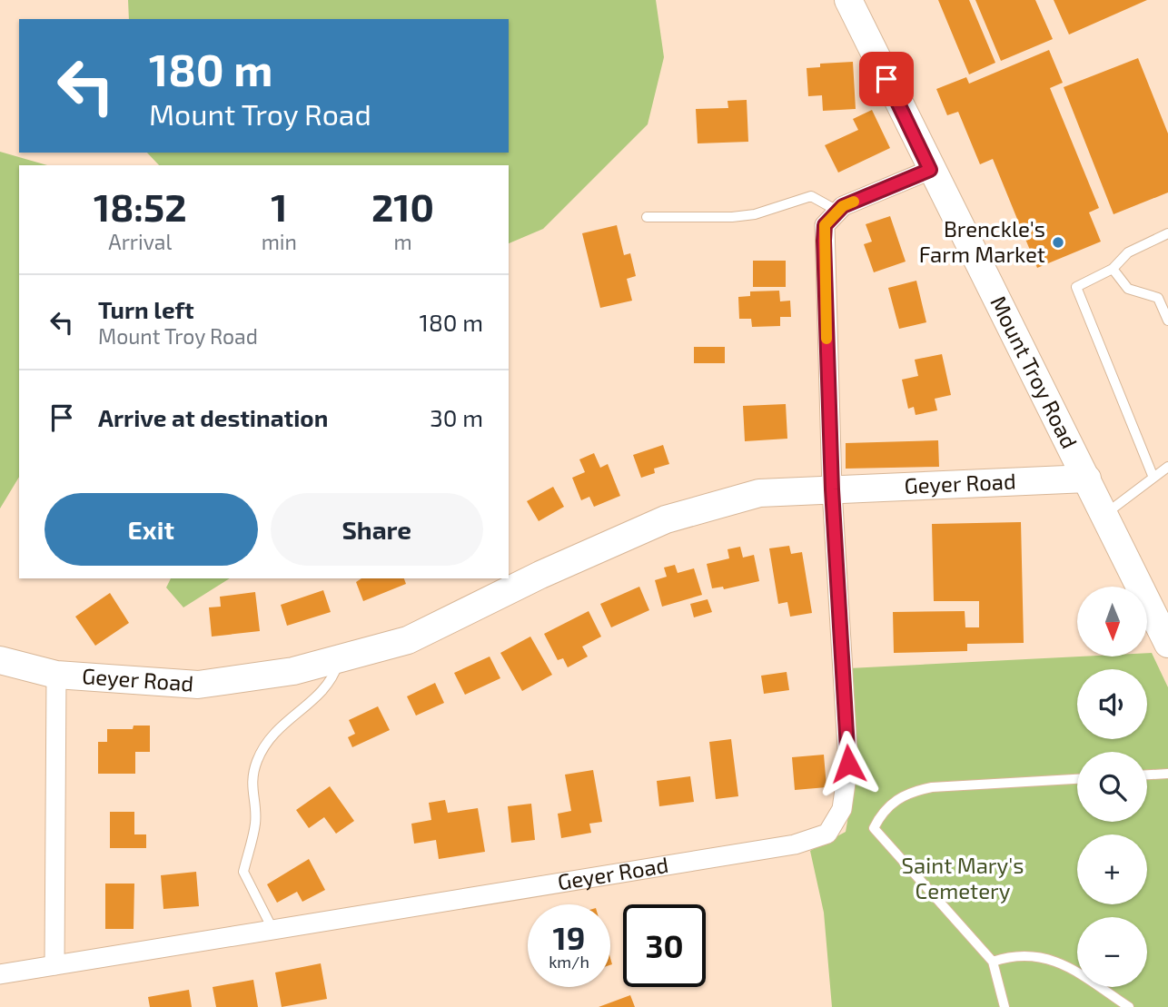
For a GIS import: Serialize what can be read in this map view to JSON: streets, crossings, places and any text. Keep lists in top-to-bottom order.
{
  "streets": {
    "street": ["Mount Troy Road", "Geyer Road"]
  },
  "crossings": [
    ["Mount Troy Road", "Geyer Road"]
  ],
  "parks": ["Saint Mary's Cemetery"],
  "places": ["Brenckle's Farm Market"],
  "north": "bottom",
  "page": {
    "turn": ["180 m", "Mount Troy Road"],
    "eta": [
      "18:52",
      "Arrival",
      "1",
      "min",
      "210",
      "m"
    ],
    "list": [
      {
        "name": "Turn left",
        "note": "Mount Troy Road",
        "value": "180 m"
      },
      {
        "name": "Arrive at destination",
        "value": "30 m"
      }
    ],
    "buttons": ["Exit", "Share"],
    "map_buttons": ["+", "−"],
    "speed": "19 km/h",
    "limit": "30"
  }
}
